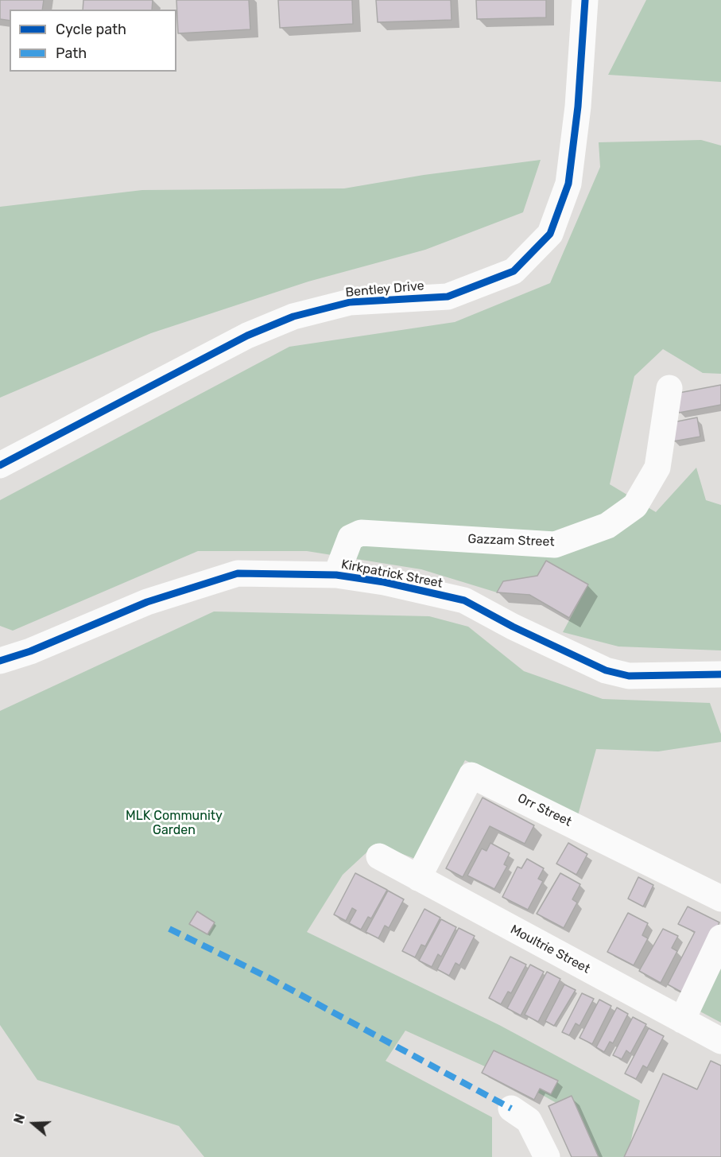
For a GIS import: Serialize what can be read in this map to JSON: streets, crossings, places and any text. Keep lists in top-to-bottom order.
{
  "streets": {
    "street": [
      "Bentley Drive",
      "Gazzam Street",
      "Kirkpatrick Street",
      "Orr Street",
      "Moultrie Street"
    ]
  },
  "crossings": [
    ["Gazzam Street", "Kirkpatrick Street"],
    ["Orr Street", "Moultrie Street"]
  ],
  "parks": ["MLK Community Garden"],
  "legend": ["Cycle path", "Path"],
  "north": "left"
}
